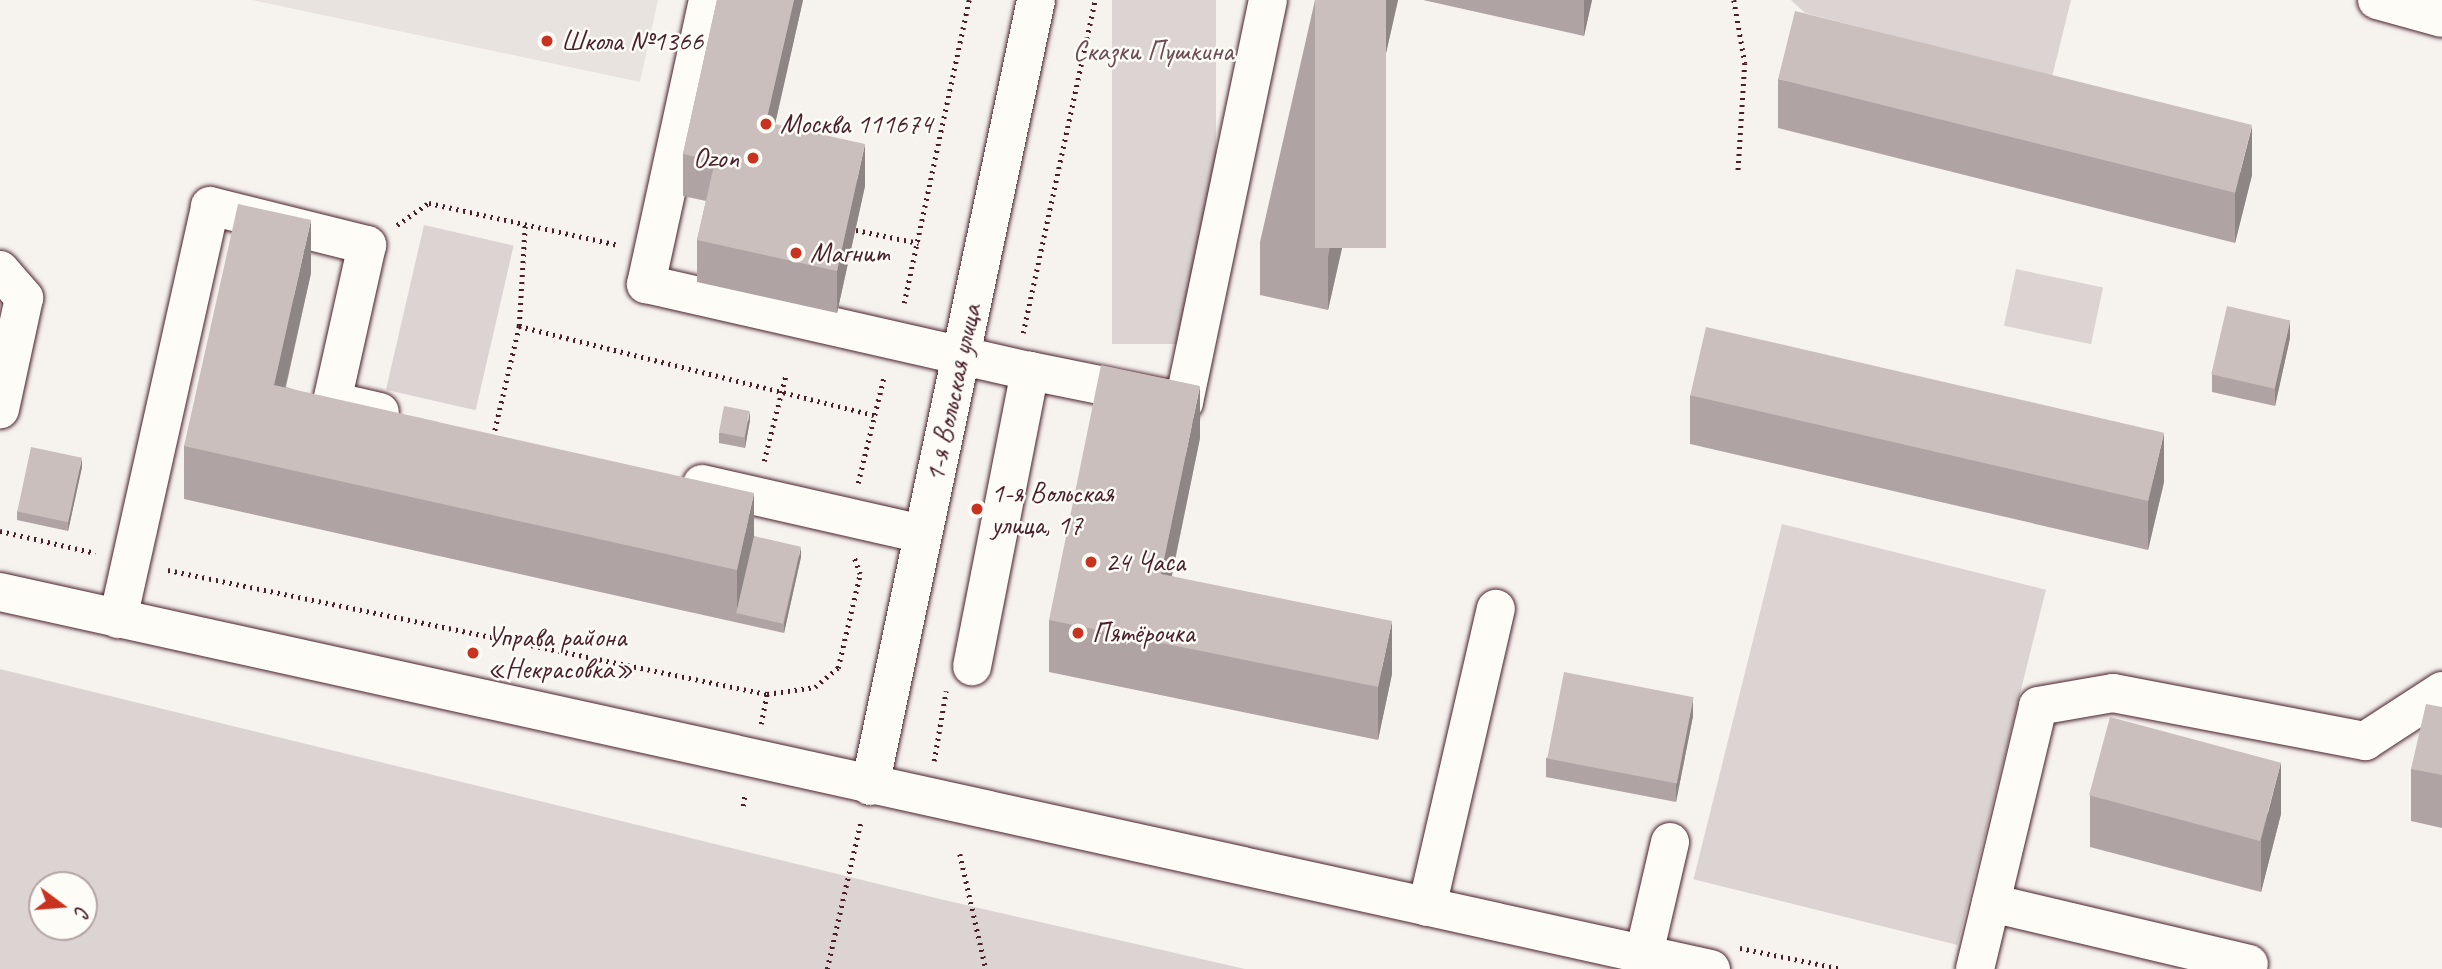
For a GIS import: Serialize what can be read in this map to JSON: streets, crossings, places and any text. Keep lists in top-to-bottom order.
{
  "streets": {
    "street": ["1-я Вольская улица"]
  },
  "parks": ["Сказки Пушкина"],
  "places": [
    "Школа №1366",
    "Москва 111674",
    "Ozon",
    "Магнит",
    "1-я Вольская улица, 17",
    "24 Часа",
    "Пятёрочка",
    "Управа района «Некрасовка»"
  ],
  "north": "right"
}
